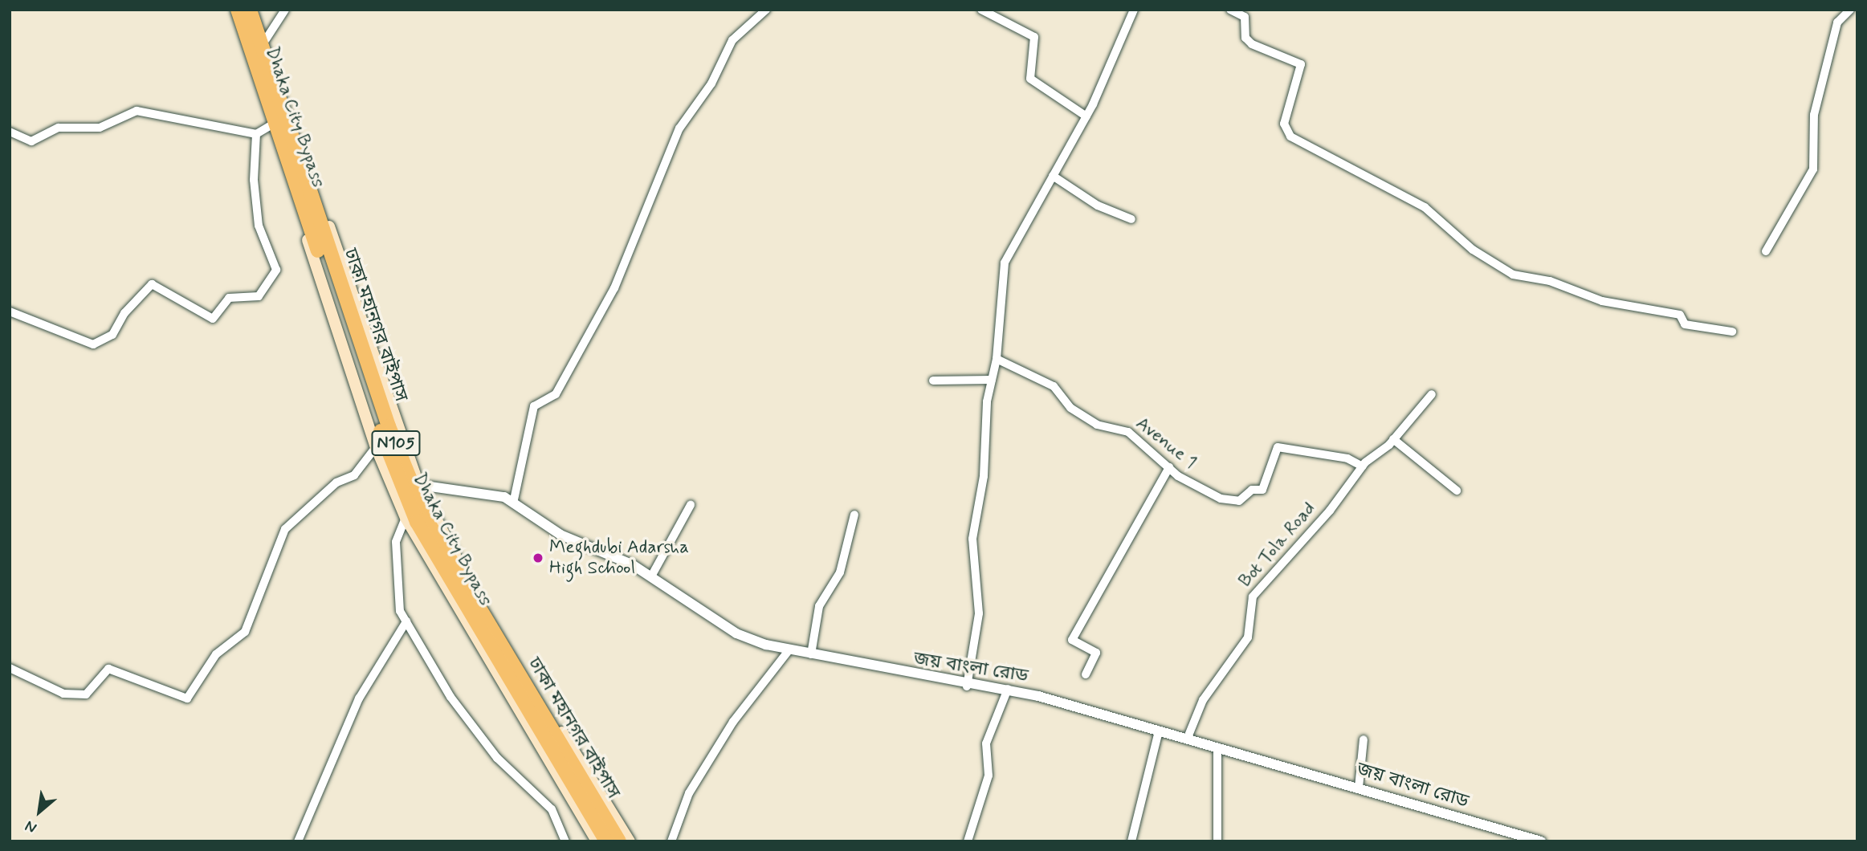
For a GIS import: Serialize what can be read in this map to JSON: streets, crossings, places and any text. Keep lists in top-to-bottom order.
{
  "streets": {
    "highway": ["Dhaka City Bypass", "ঢাকা মহানগর বাইপাস", "N105"],
    "street": ["Avenue 1", "Bot Tola Road", "জয় বাংলা রোড"]
  },
  "crossings": [
    ["Avenue 1", "Bot Tola Road"],
    ["Bot Tola Road", "জয় বাংলা রোড"]
  ],
  "places": ["Meghdubi Adarsha High School"],
  "north": "bottom left"
}
